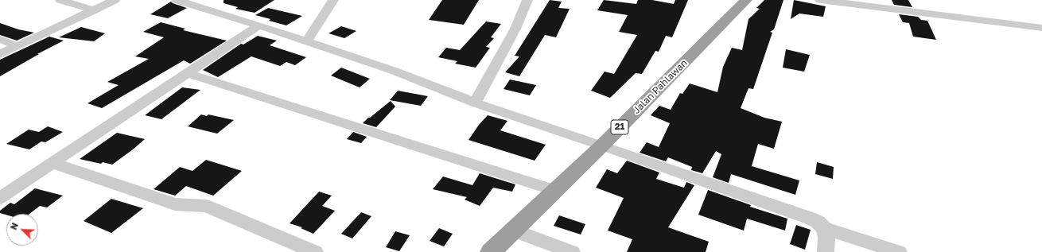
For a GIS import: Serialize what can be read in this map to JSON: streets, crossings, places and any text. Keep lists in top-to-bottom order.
{
  "streets": {
    "highway": ["Jalan Pahlawan", "21"]
  },
  "north": "top left"
}
